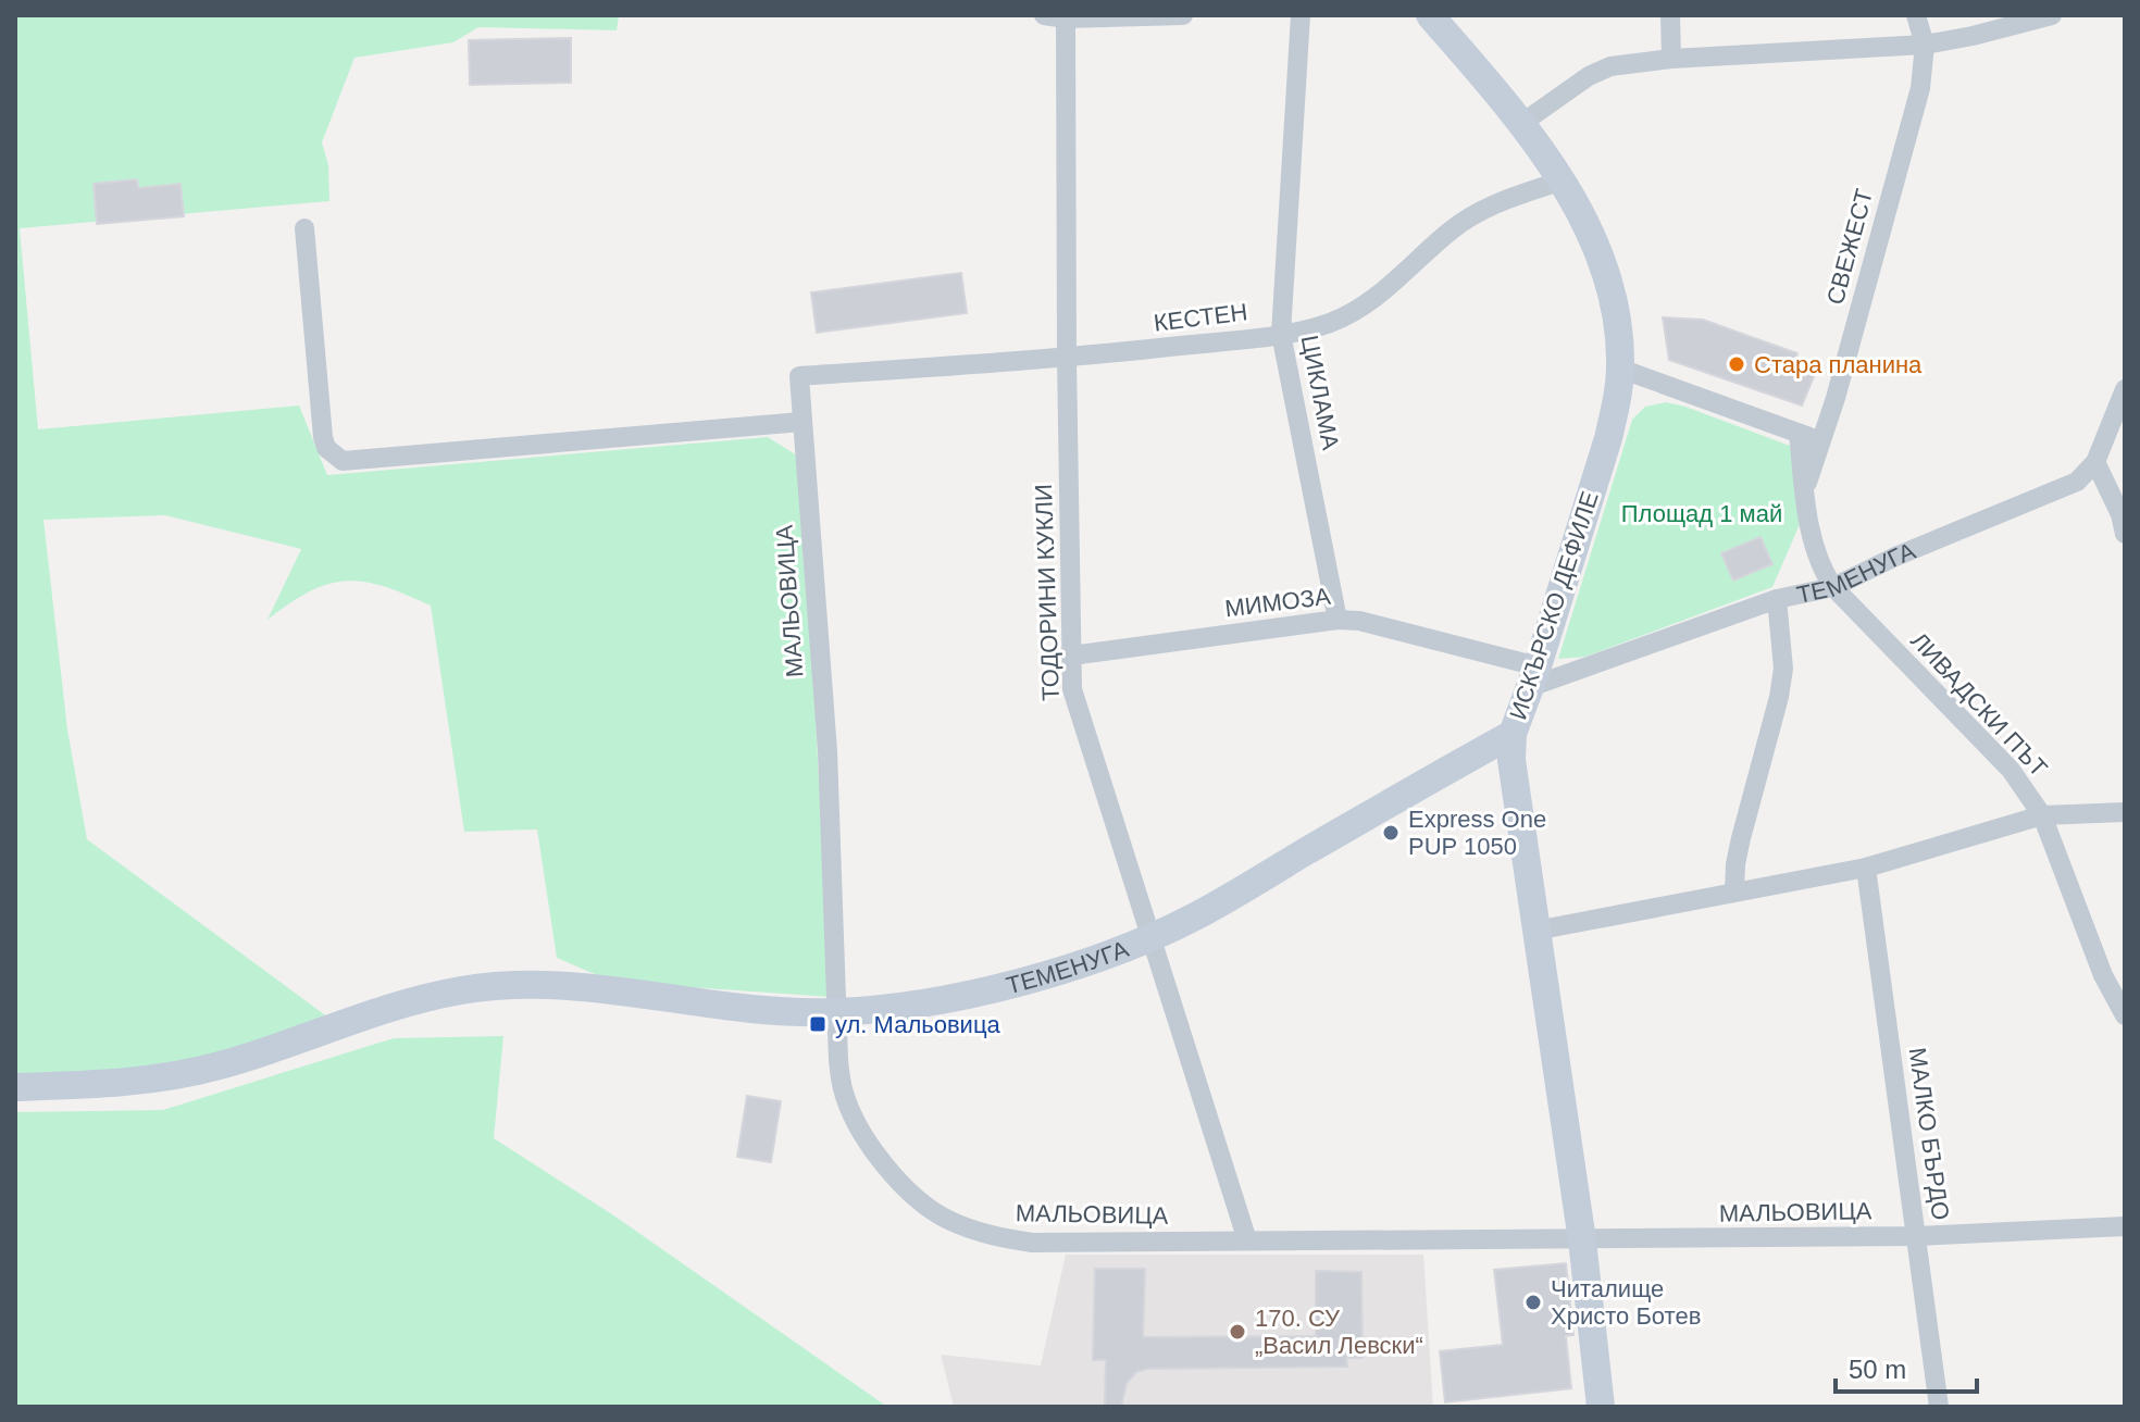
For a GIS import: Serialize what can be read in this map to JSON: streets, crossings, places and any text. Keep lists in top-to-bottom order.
{
  "streets": {
    "street": [
      "СВЕЖЕСТ",
      "КЕСТЕН",
      "ЦИКЛАМА",
      "ТЕМЕНУГА",
      "ТОДОРИНИ КУКЛИ",
      "МАЛЬОВИЦА",
      "МИМОЗА",
      "ИСКЪРСКО ДЕФИЛЕ",
      "ЛИВАДСКИ ПЪТ",
      "МАЛКО БЪРДО"
    ]
  },
  "crossings": [
    ["СВЕЖЕСТ", "ЛИВАДСКИ ПЪТ"],
    ["КЕСТЕН", "ЦИКЛАМА"],
    ["КЕСТЕН", "ТОДОРИНИ КУКЛИ"],
    ["КЕСТЕН", "МАЛЬОВИЦА"],
    ["КЕСТЕН", "ИСКЪРСКО ДЕФИЛЕ"],
    ["ЦИКЛАМА", "МИМОЗА"],
    ["ТЕМЕНУГА", "ТОДОРИНИ КУКЛИ"],
    ["ТЕМЕНУГА", "МАЛЬОВИЦА"],
    ["ТЕМЕНУГА", "МИМОЗА"],
    ["ТЕМЕНУГА", "ИСКЪРСКО ДЕФИЛЕ"],
    ["ТЕМЕНУГА", "ЛИВАДСКИ ПЪТ"],
    ["ТОДОРИНИ КУКЛИ", "МАЛЬОВИЦА"],
    ["ТОДОРИНИ КУКЛИ", "МИМОЗА"],
    ["МАЛЬОВИЦА", "ИСКЪРСКО ДЕФИЛЕ"],
    ["МАЛЬОВИЦА", "МАЛКО БЪРДО"],
    ["МИМОЗА", "ИСКЪРСКО ДЕФИЛЕ"]
  ],
  "parks": ["Площад 1 май"],
  "places": {
    "other": [
      "Стара планина",
      "Express One PUP 1050",
      "Читалище Христо Ботев",
      "170. СУ „Васил Левски“"
    ],
    "transit": ["ул. Мальовица"]
  },
  "scale_bar": "50 m"
}
